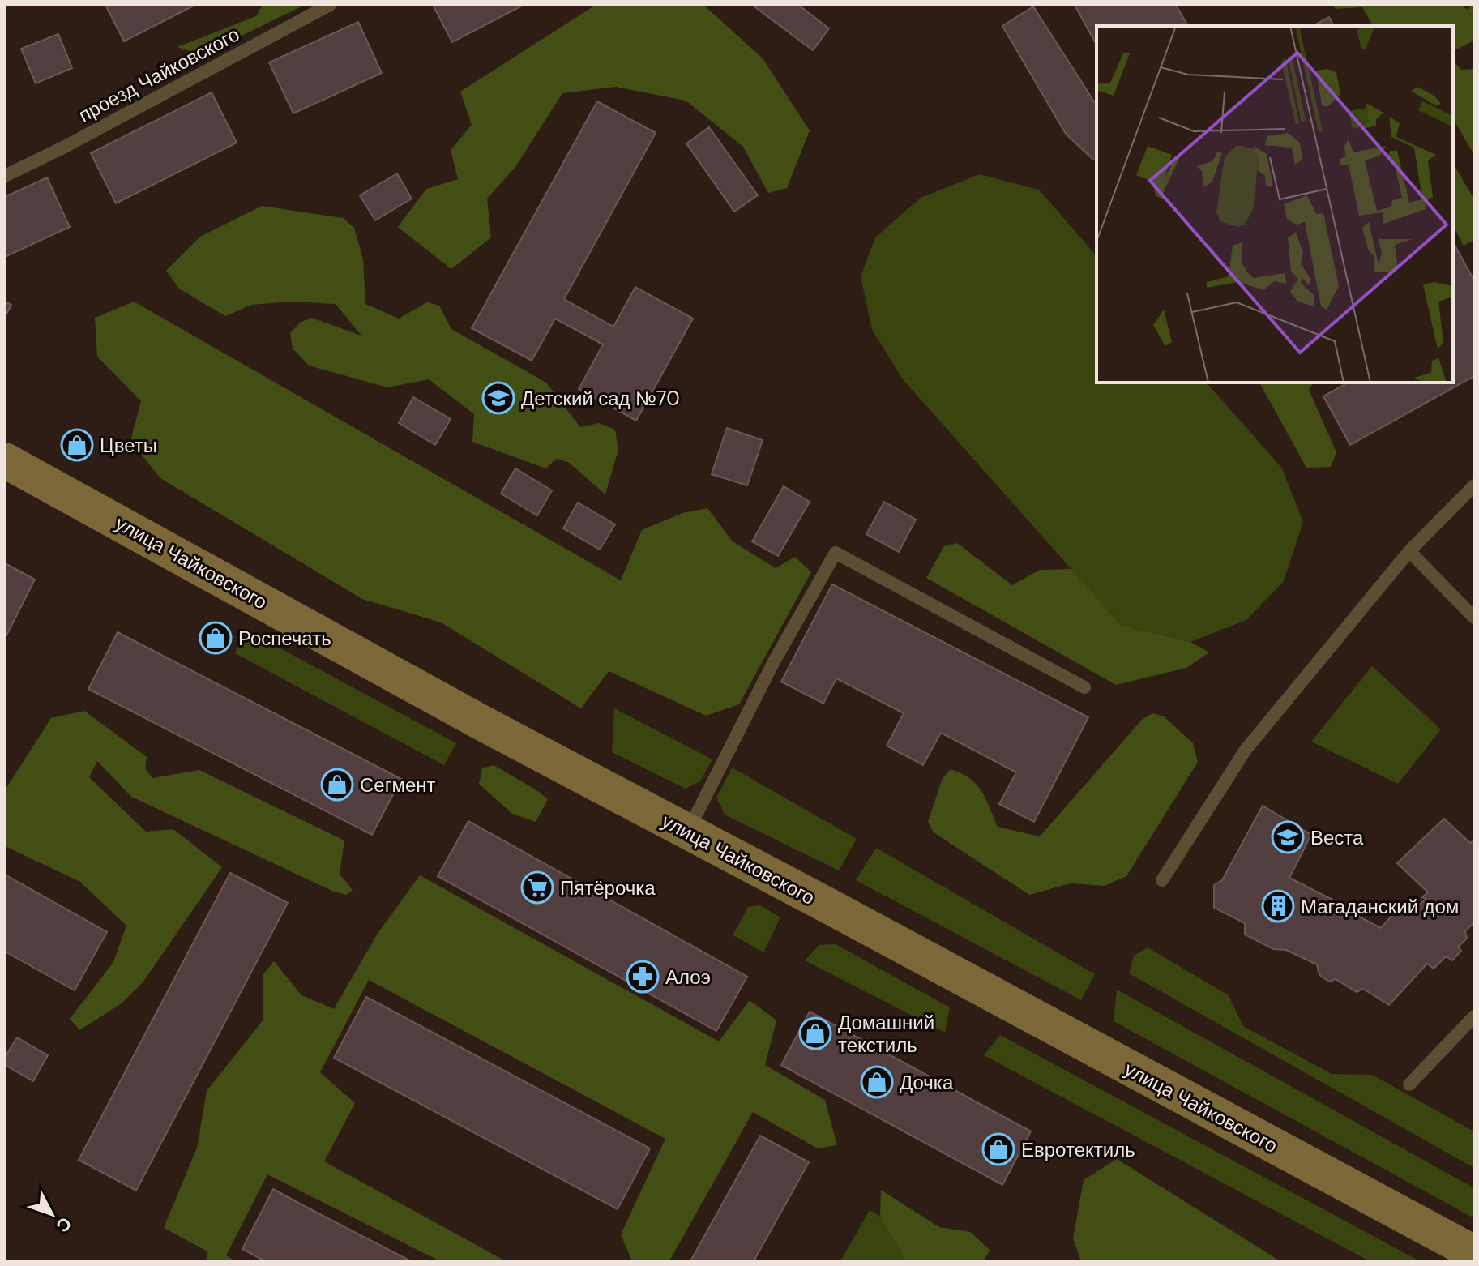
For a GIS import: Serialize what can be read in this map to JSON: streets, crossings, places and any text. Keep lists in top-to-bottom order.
{
  "streets": {
    "main road": ["улица Чайковского"],
    "lane": ["проезд Чайковского"]
  },
  "places": {
    "school or university": ["Детский сад №70", "Веста"],
    "shop": [
      "Цветы",
      "Роспечать",
      "Сегмент",
      "Домашний текстиль",
      "Дочка",
      "Евротектиль"
    ],
    "supermarket": ["Пятёрочка"],
    "building": ["Магаданский дом"],
    "pharmacy": ["Алоэ"]
  },
  "north": "bottom right"
}
